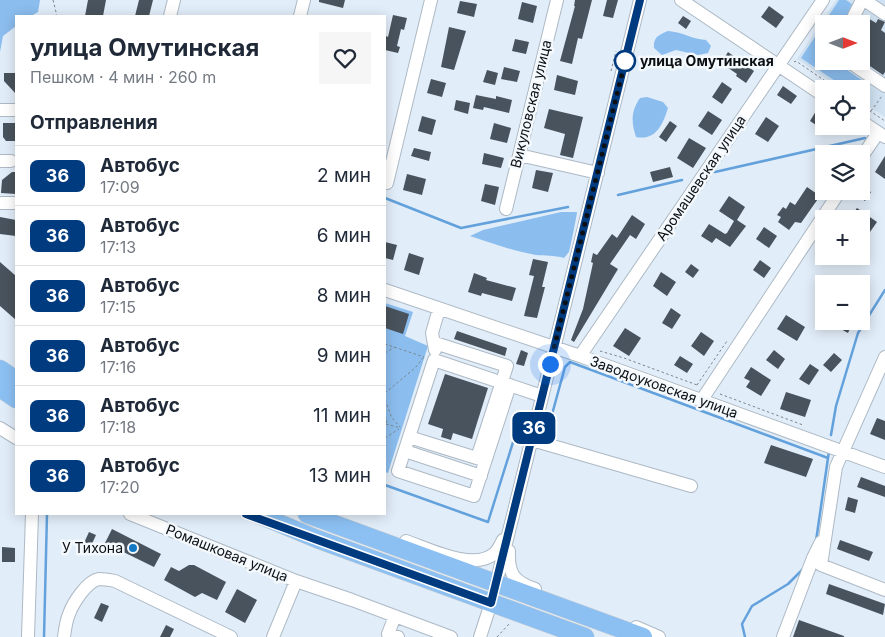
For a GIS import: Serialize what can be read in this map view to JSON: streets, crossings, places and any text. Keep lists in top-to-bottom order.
{
  "streets": {
    "street": [
      "Викуловская улица",
      "Аромашевская улица",
      "Заводоуковская улица",
      "Ромашковая улица"
    ]
  },
  "crossings": [
    ["Аромашевская улица", "Заводоуковская улица"]
  ],
  "places": ["улица Омутинская", "У Тихона"],
  "lines": ["bus line 36"],
  "north": "right",
  "page": {
    "on_map": "36",
    "map_buttons": ["+", "−"],
    "heading": [
      ["улица Омутинская", "Пешком · 4 мин · 260 m"],
      "Отправления"
    ],
    "list": [
      {
        "mark": "36",
        "name": "Автобус",
        "note": "17:09",
        "value": "2 мин"
      },
      {
        "mark": "36",
        "name": "Автобус",
        "note": "17:13",
        "value": "6 мин"
      },
      {
        "mark": "36",
        "name": "Автобус",
        "note": "17:15",
        "value": "8 мин"
      },
      {
        "mark": "36",
        "name": "Автобус",
        "note": "17:16",
        "value": "9 мин"
      },
      {
        "mark": "36",
        "name": "Автобус",
        "note": "17:18",
        "value": "11 мин"
      },
      {
        "mark": "36",
        "name": "Автобус",
        "note": "17:20",
        "value": "13 мин"
      }
    ]
  }
}
